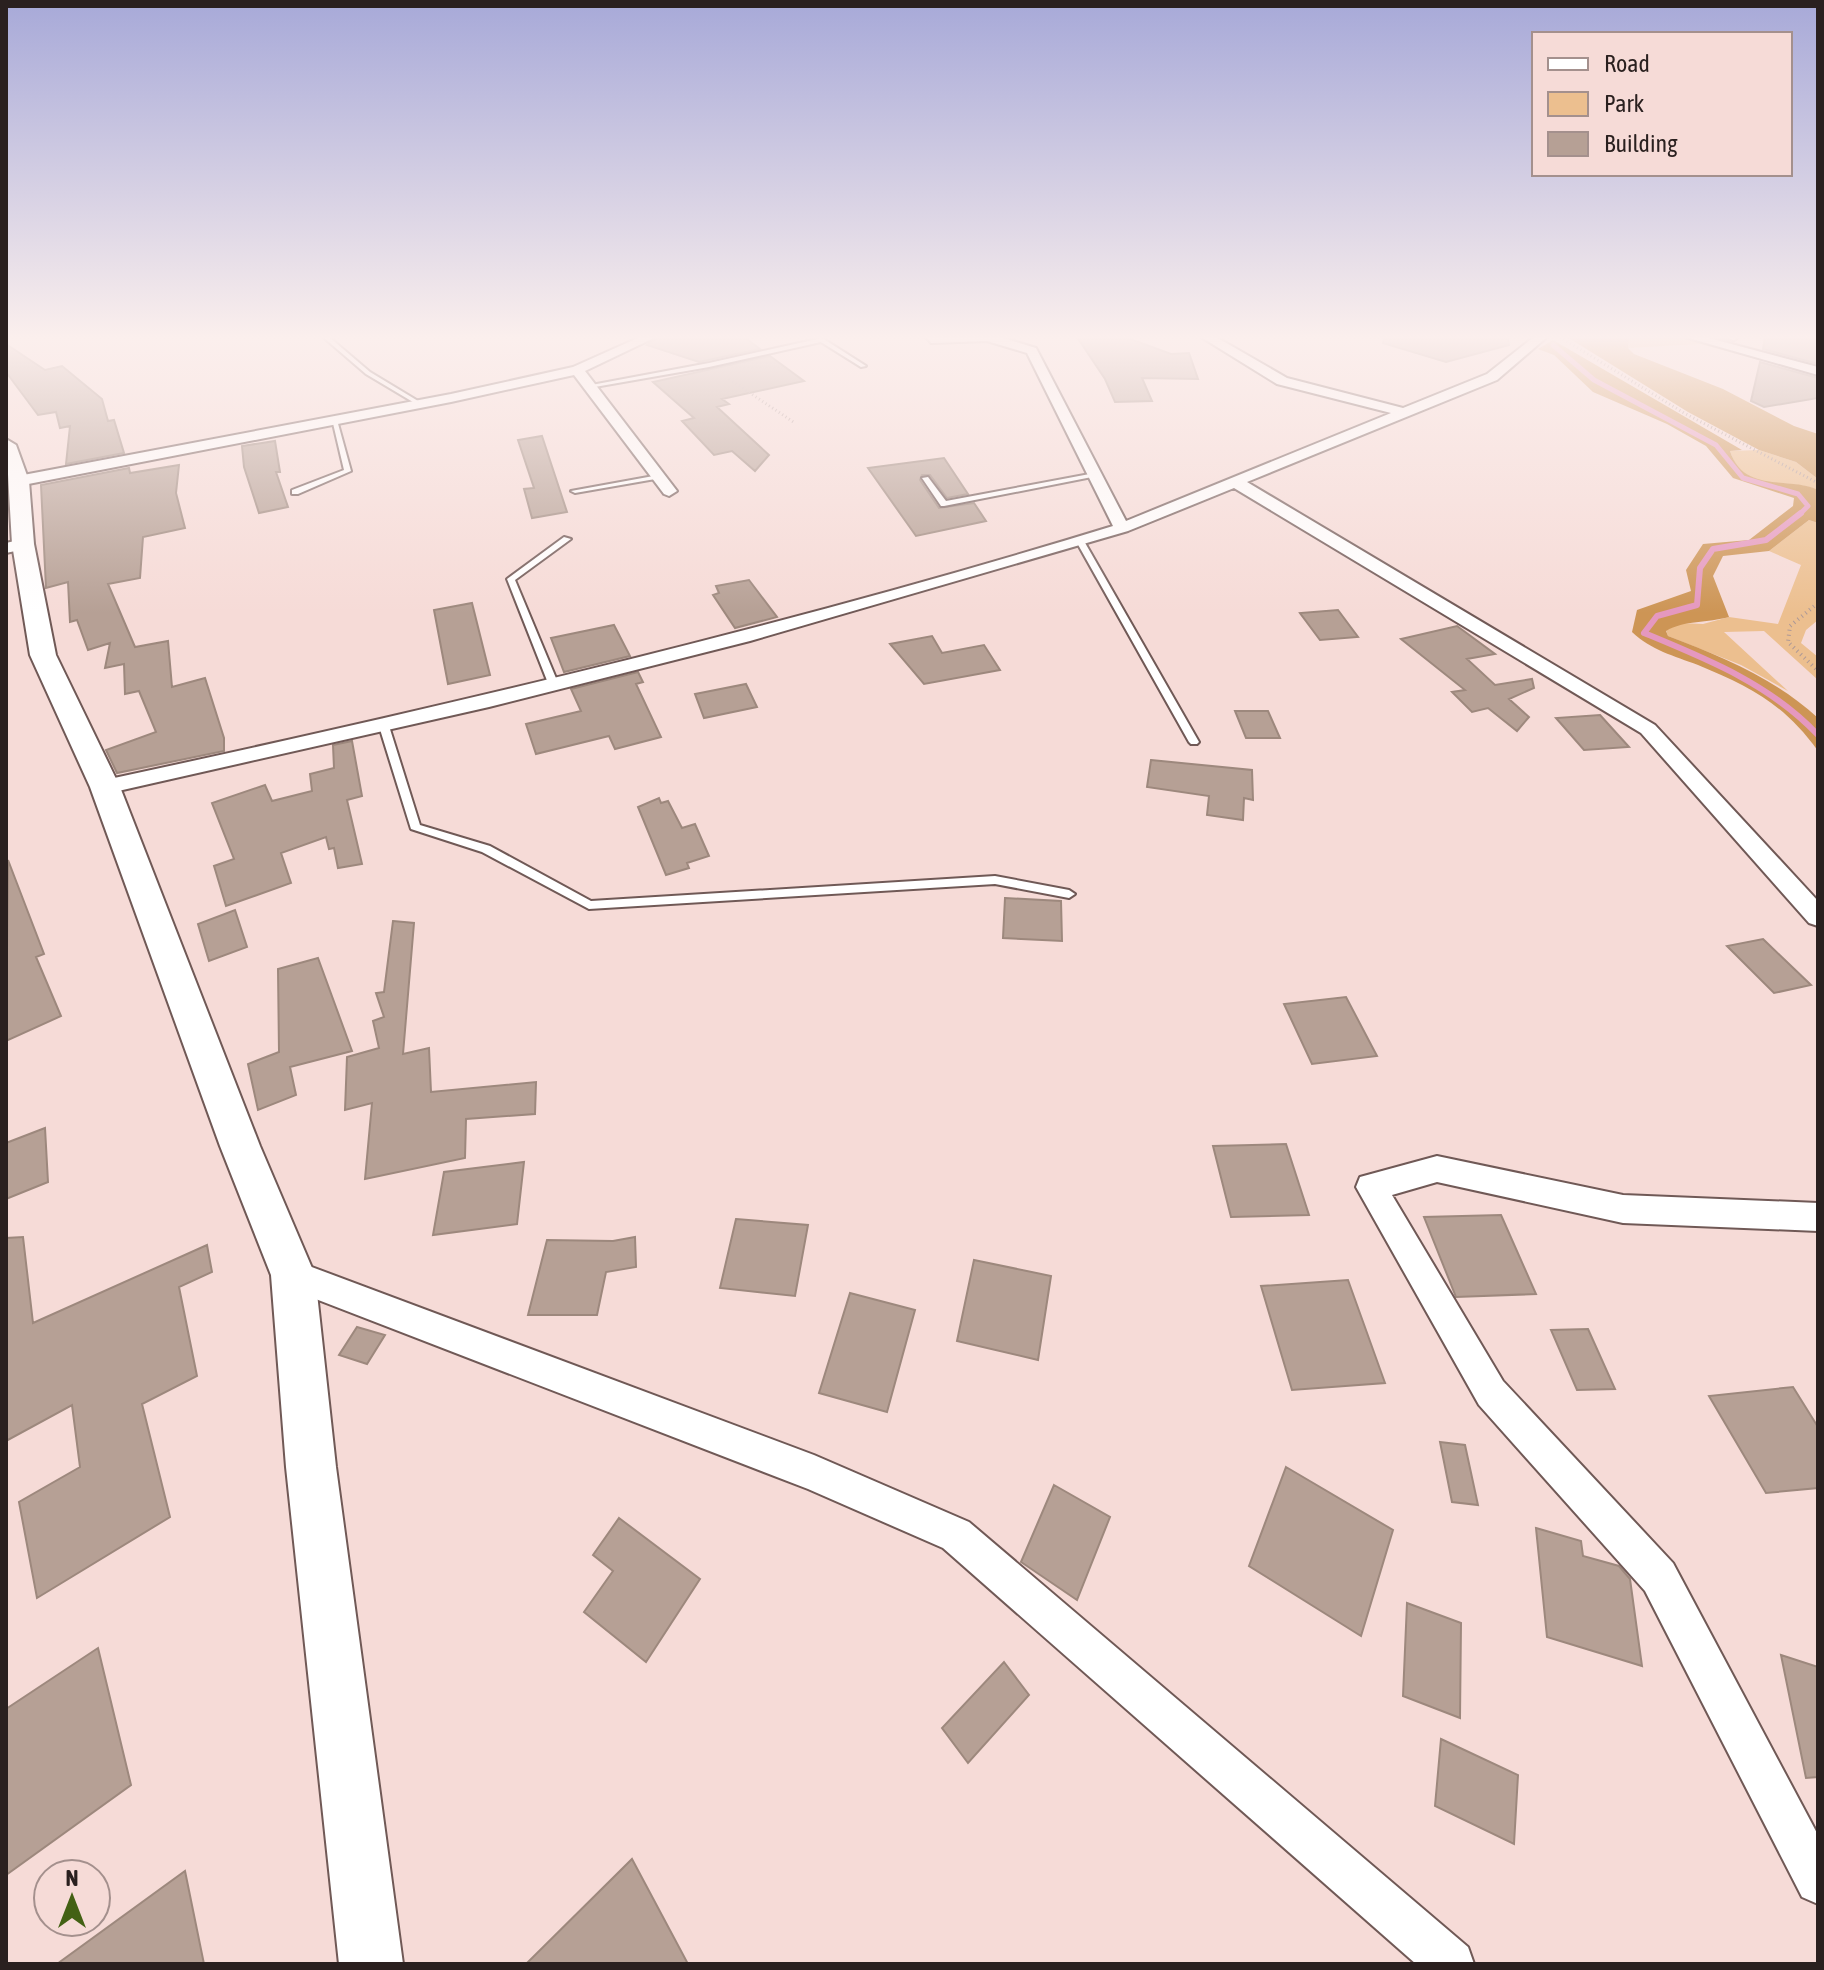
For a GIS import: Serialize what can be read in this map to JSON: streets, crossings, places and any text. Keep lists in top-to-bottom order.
{
  "legend": ["Road", "Park", "Building"],
  "north": "top"
}
